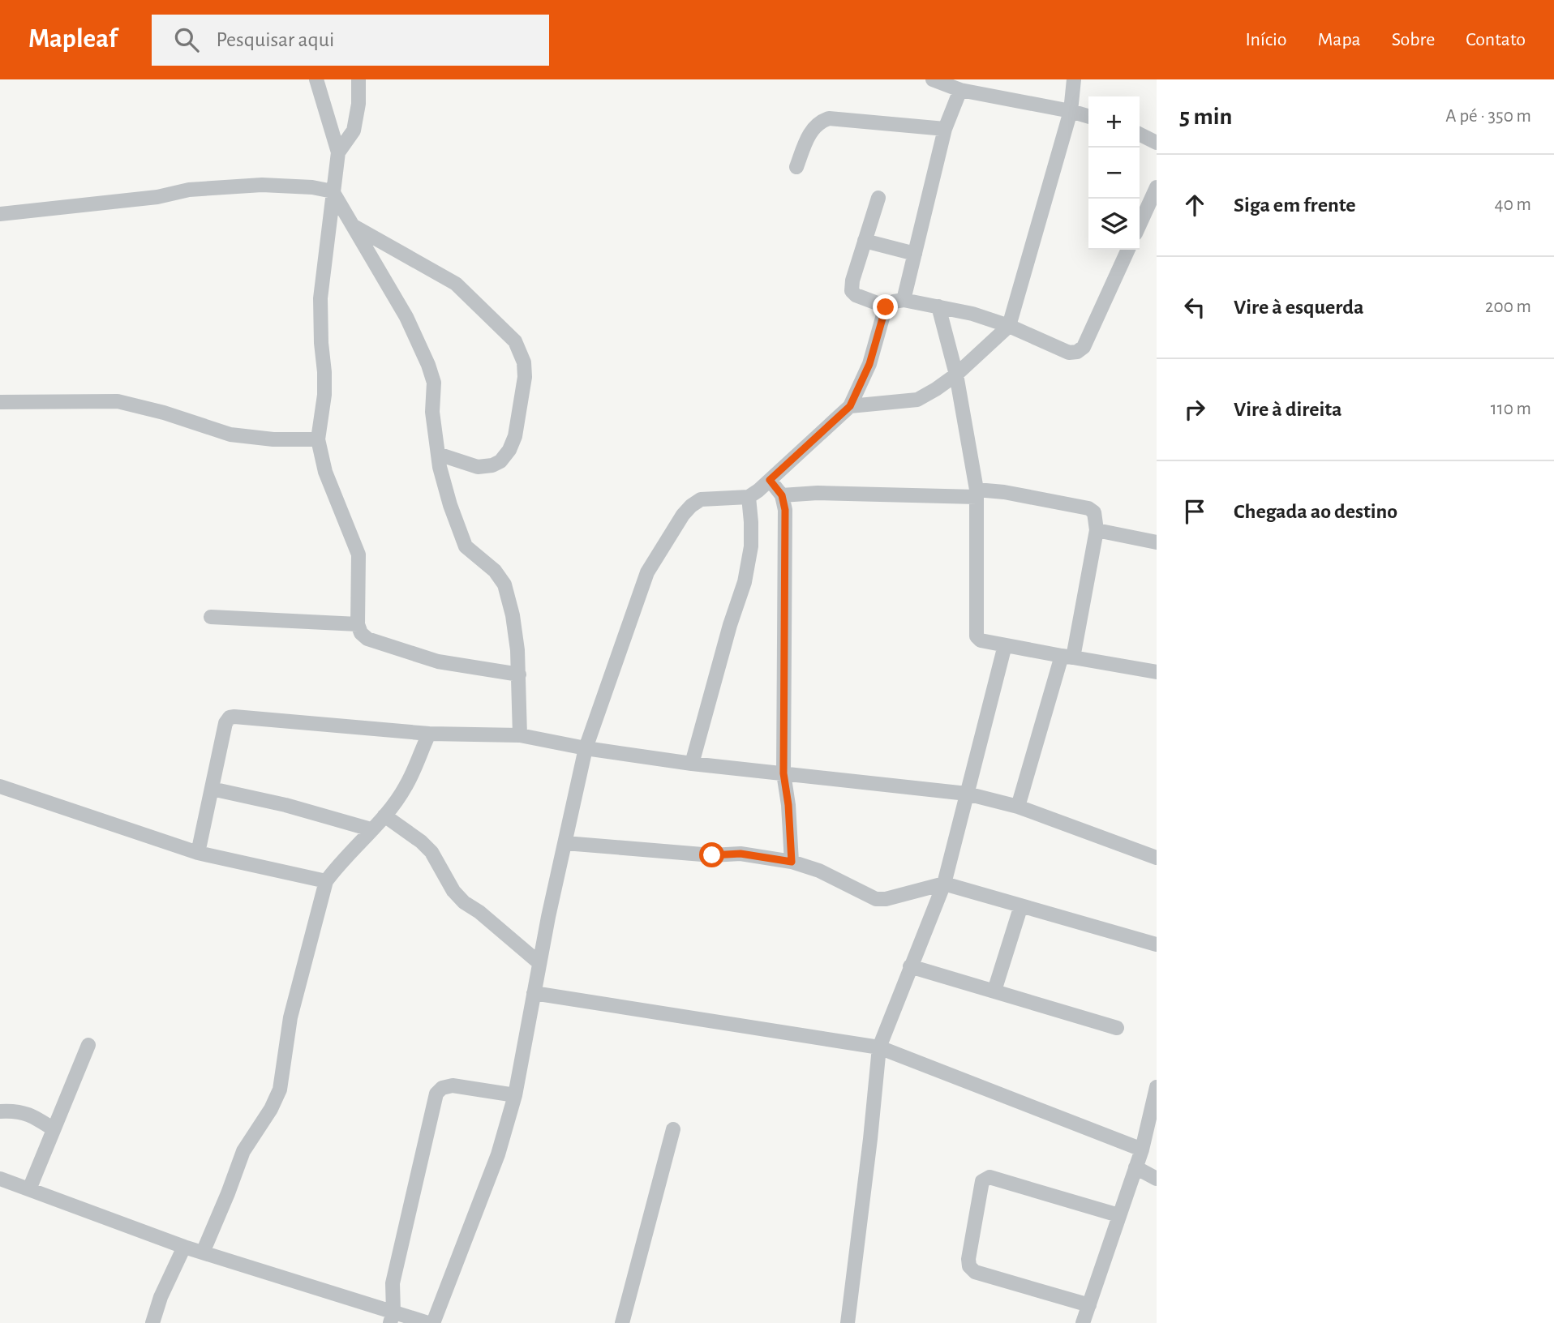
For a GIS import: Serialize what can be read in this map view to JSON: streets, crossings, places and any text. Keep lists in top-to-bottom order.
{
  "page": {
    "header": "Mapleaf",
    "search": "Pesquisar aqui",
    "nav": [
      "Início",
      "Mapa",
      "Sobre",
      "Contato"
    ],
    "heading": ["5 min", "A pé · 350 m"],
    "map_buttons": ["+", "−"],
    "list": [
      ["Siga em frente", "40 m"],
      ["Vire à esquerda", "200 m"],
      ["Vire à direita", "110 m"],
      "Chegada ao destino"
    ]
  }
}
